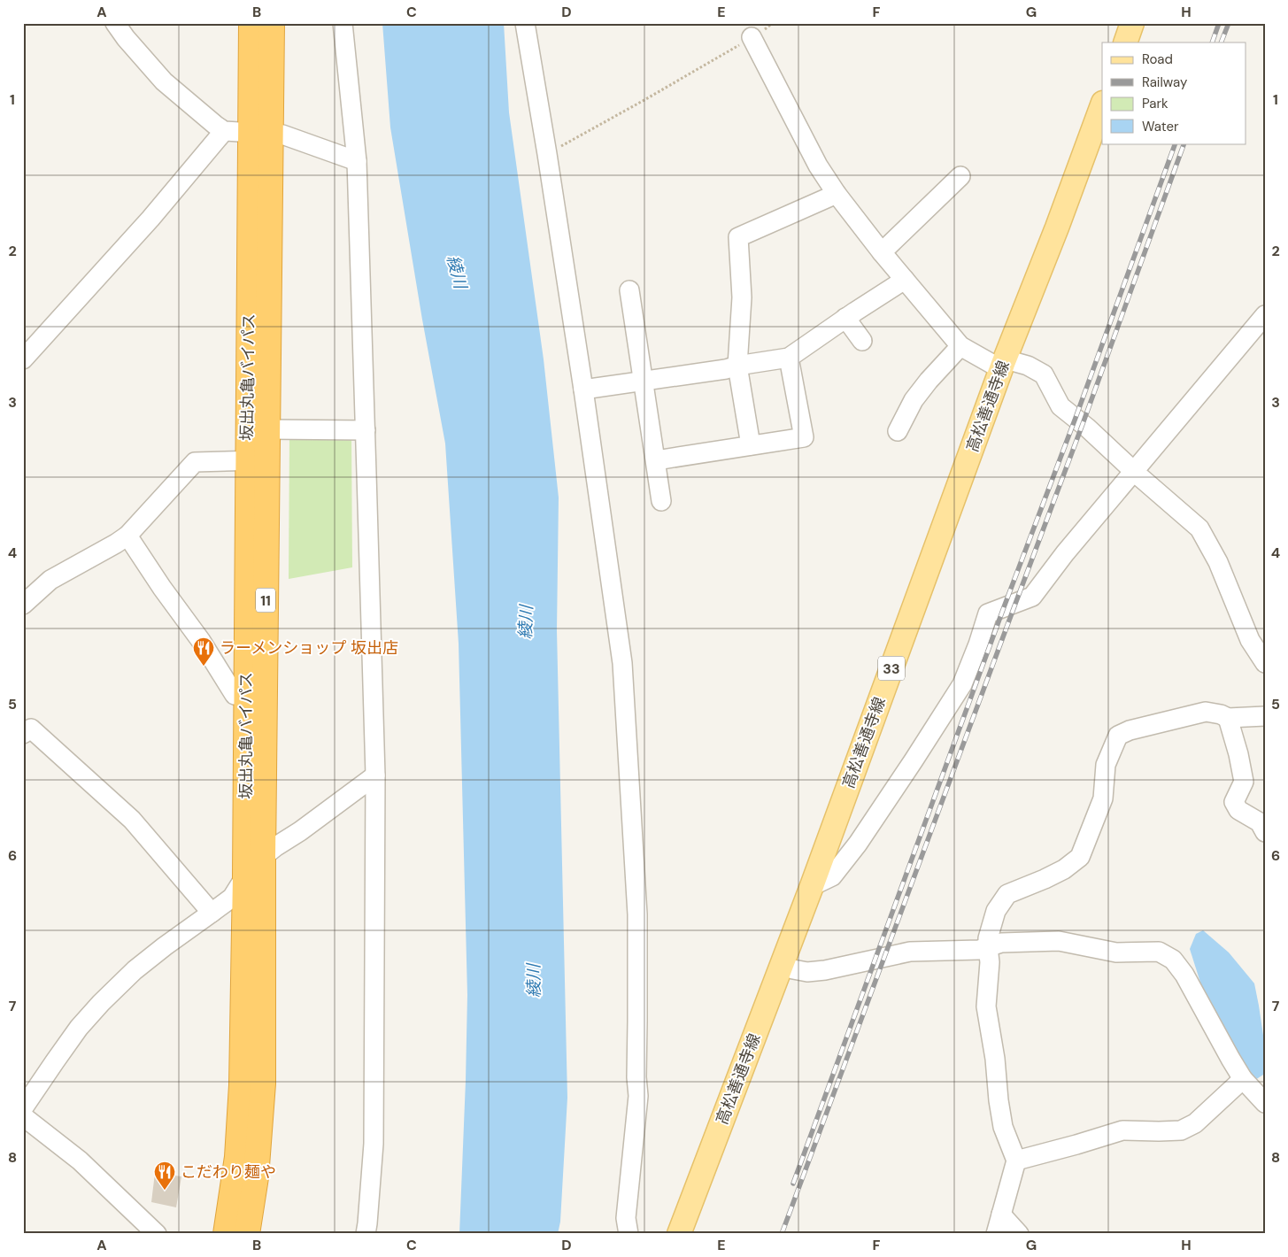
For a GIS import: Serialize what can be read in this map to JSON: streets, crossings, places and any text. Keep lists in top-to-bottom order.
{
  "streets": {
    "highway": ["坂出丸亀バイパス", "11"],
    "main road": ["高松善通寺線", "33"]
  },
  "water": ["綾川"],
  "places": {
    "restaurant": ["ラーメンショップ 坂出店", "こだわり麺や"]
  },
  "legend": [
    "Road",
    "Railway",
    "Park",
    "Water"
  ],
  "grid": {
    "columns": [
      "A",
      "B",
      "C",
      "D",
      "E",
      "F",
      "G",
      "H"
    ],
    "rows": [
      "1",
      "2",
      "3",
      "4",
      "5",
      "6",
      "7",
      "8"
    ]
  }
}
